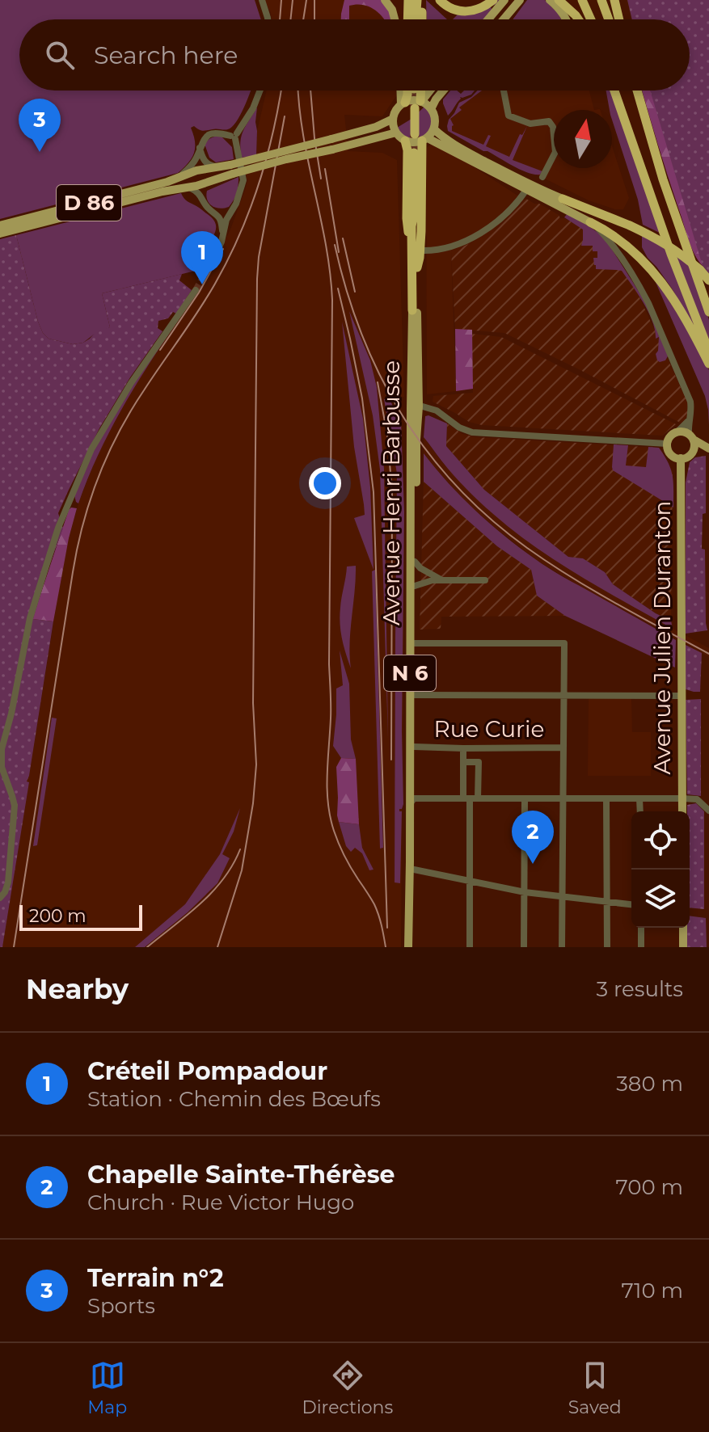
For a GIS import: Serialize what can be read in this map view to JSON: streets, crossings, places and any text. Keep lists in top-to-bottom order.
{
  "streets": {
    "highway": ["N 6"],
    "main road": ["D 86", "Avenue Henri Barbusse", "Avenue Julien Duranton"],
    "street": ["Rue Curie"]
  },
  "crossings": [
    ["Avenue Henri Barbusse", "N 6"],
    ["Avenue Henri Barbusse", "Rue Curie"]
  ],
  "scale_bar": "200 m",
  "north": "top",
  "page": {
    "search": "Search here",
    "pins": ["3", "1", "2"],
    "scale": "200 m",
    "heading": ["Nearby", "3 results"],
    "list": [
      {
        "mark": "1",
        "name": "Créteil Pompadour",
        "note": "Station · Chemin des Bœufs",
        "value": "380 m"
      },
      {
        "mark": "2",
        "name": "Chapelle Sainte-Thérèse",
        "note": "Church · Rue Victor Hugo",
        "value": "700 m"
      },
      {
        "mark": "3",
        "name": "Terrain n°2",
        "note": "Sports",
        "value": "710 m"
      }
    ],
    "nav": ["Map", "Directions", "Saved"]
  }
}
